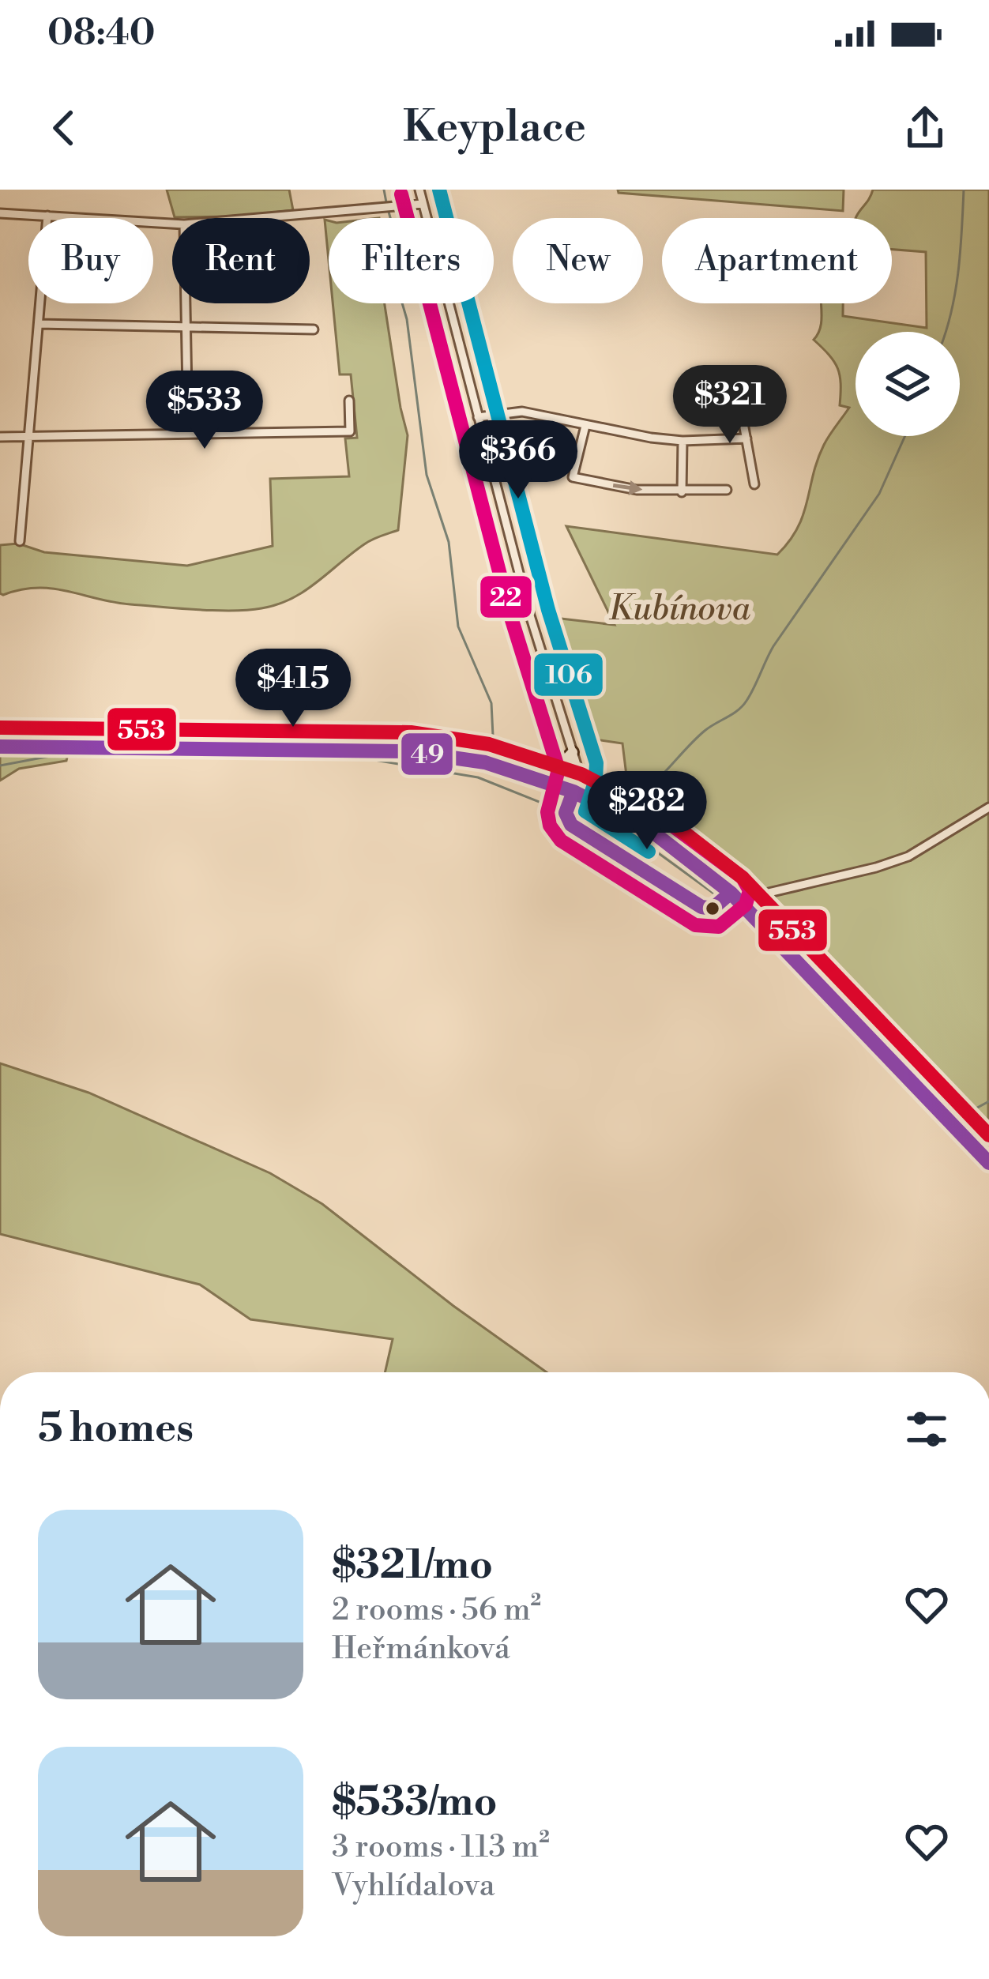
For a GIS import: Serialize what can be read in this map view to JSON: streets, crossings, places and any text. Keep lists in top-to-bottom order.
{
  "parks": ["Kubínova"],
  "lines": [
    "transit line 106",
    "transit line 22",
    "transit line 553",
    "transit line 49"
  ],
  "page": {
    "status": "08:40",
    "header": "Keyplace",
    "chip": [
      "Buy",
      "Rent",
      "Filters",
      "New",
      "Apartment"
    ],
    "price": [
      "$321",
      "$533",
      "$366",
      "$415",
      "$282"
    ],
    "heading": "5 homes",
    "list": [
      {
        "name": "$321/mo",
        "note": "2 rooms · 56 m² · Heřmánková"
      },
      {
        "name": "$533/mo",
        "note": "3 rooms · 113 m² · Vyhlídalova"
      }
    ]
  }
}
